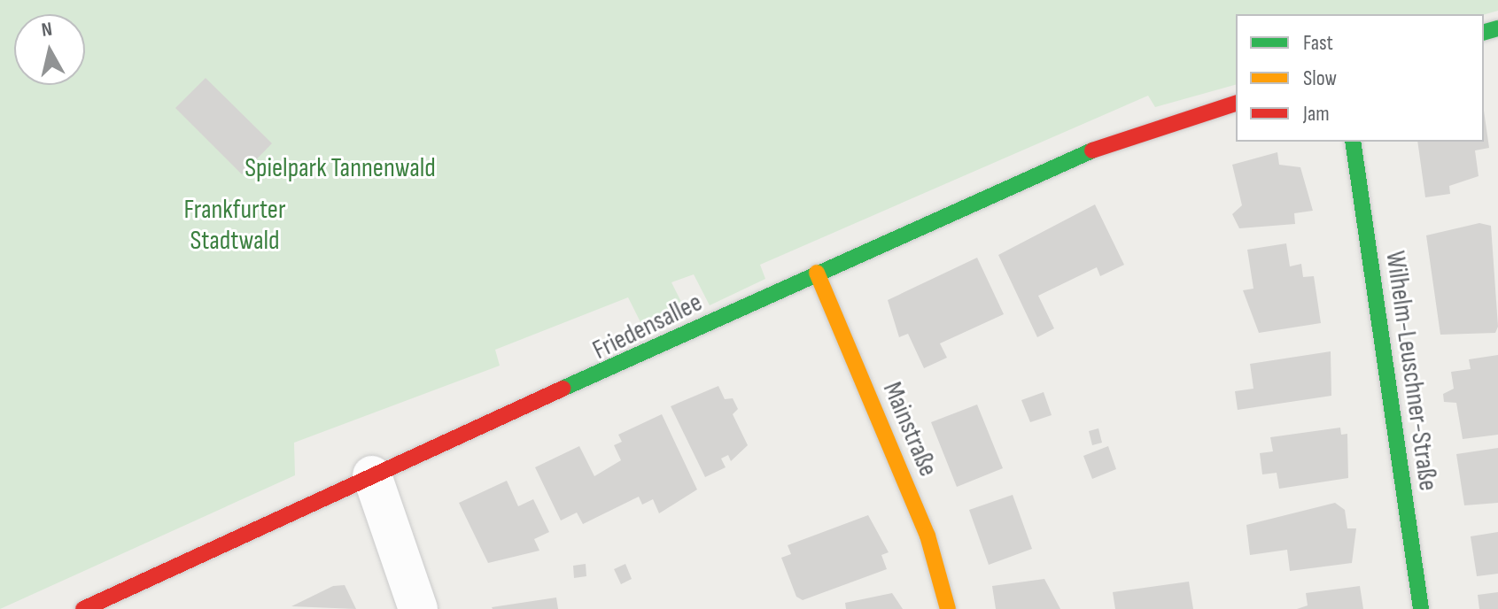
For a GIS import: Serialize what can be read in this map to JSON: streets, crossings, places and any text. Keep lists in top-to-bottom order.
{
  "streets": {
    "street": ["Friedensallee", "Wilhelm-Leuschner-Straße", "Mainstraße"]
  },
  "crossings": [
    ["Friedensallee", "Mainstraße"]
  ],
  "parks": ["Spielpark Tannenwald", "Frankfurter Stadtwald"],
  "legend": ["Fast", "Slow", "Jam"],
  "north": "top"
}
